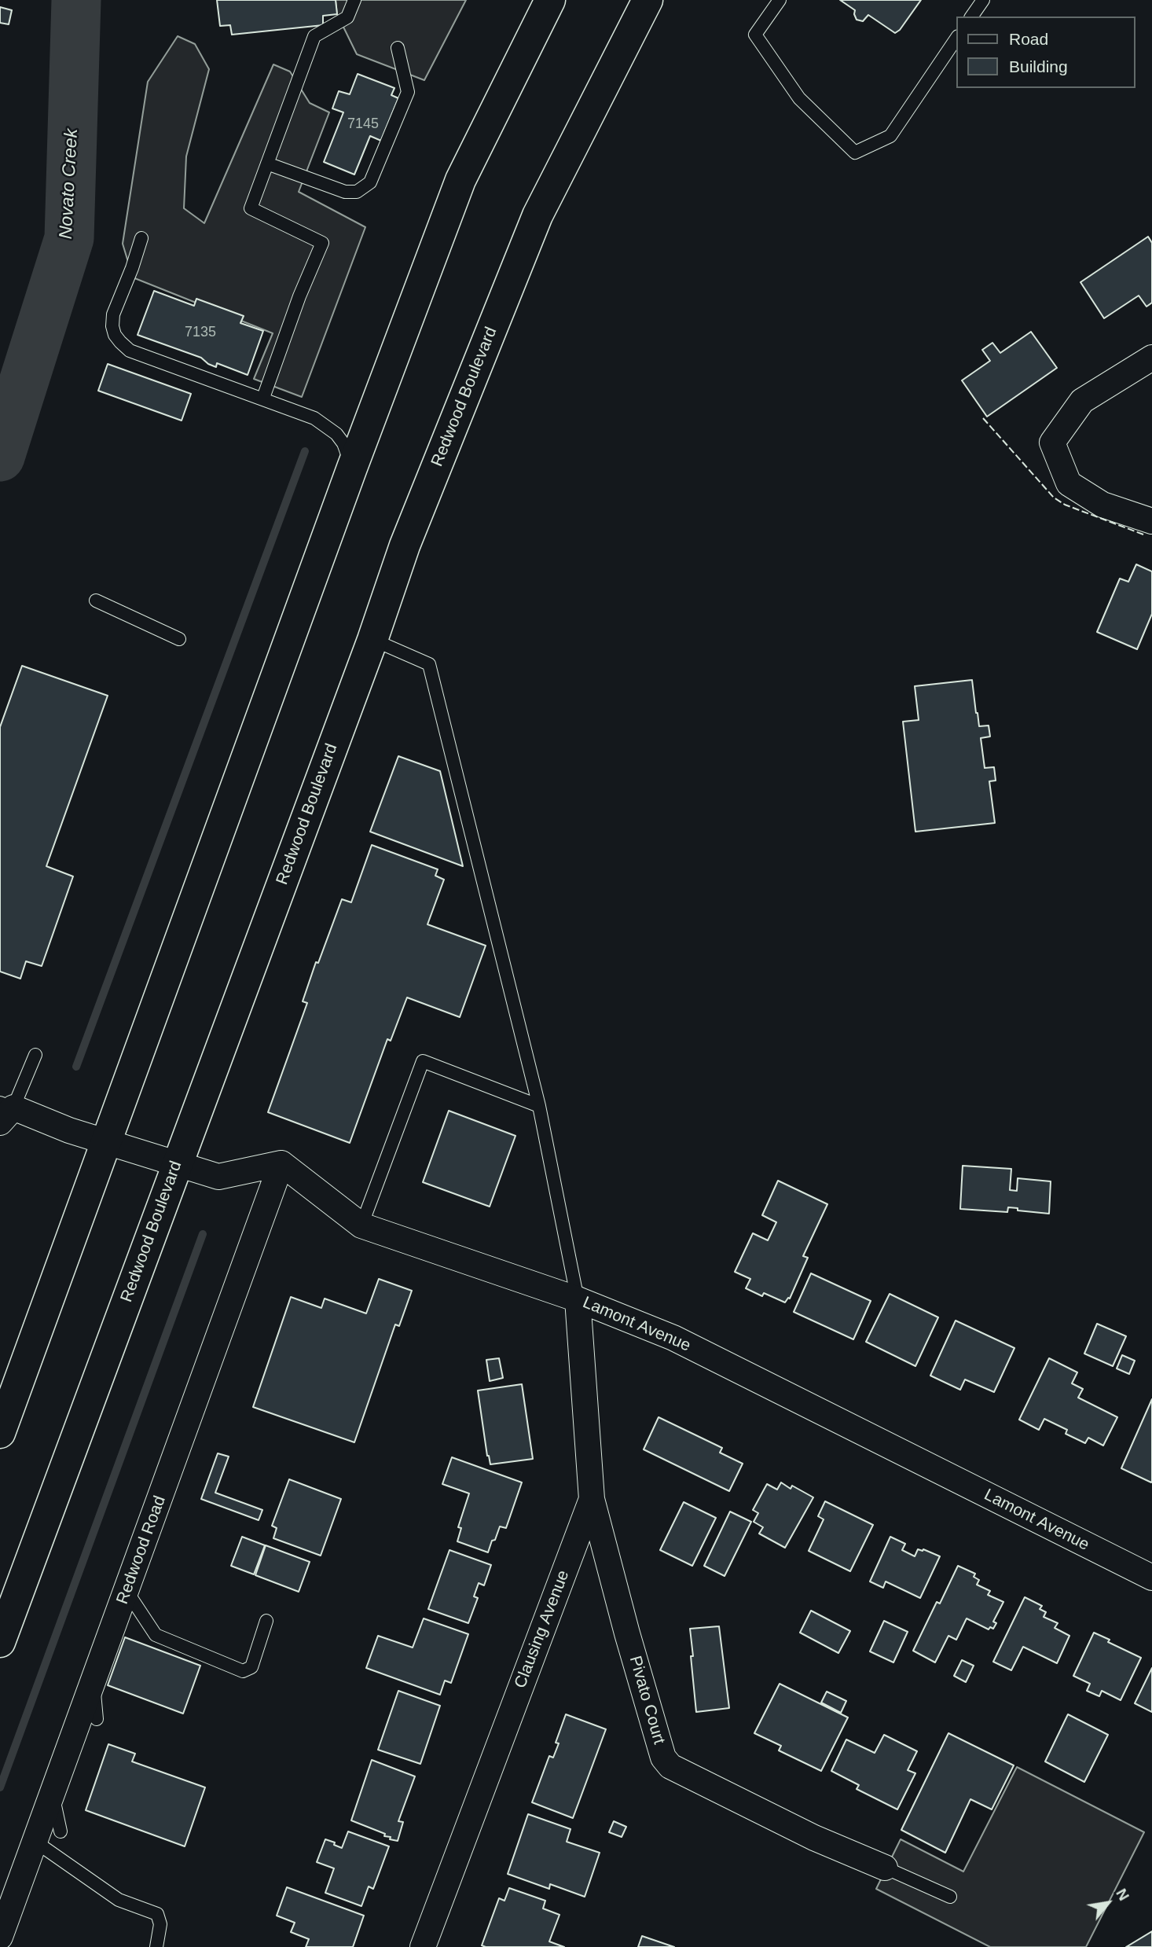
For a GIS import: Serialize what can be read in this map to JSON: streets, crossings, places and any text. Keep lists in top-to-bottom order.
{
  "streets": {
    "main road": ["Redwood Boulevard"],
    "street": [
      "Lamont Avenue",
      "Redwood Road",
      "Clausing Avenue",
      "Pivato Court"
    ]
  },
  "crossings": [
    ["Lamont Avenue", "Redwood Road"],
    ["Lamont Avenue", "Clausing Avenue"],
    ["Clausing Avenue", "Pivato Court"]
  ],
  "water": ["Novato Creek"],
  "house_numbers": ["7145", "7135"],
  "legend": ["Road", "Building"],
  "north": "top right"
}
